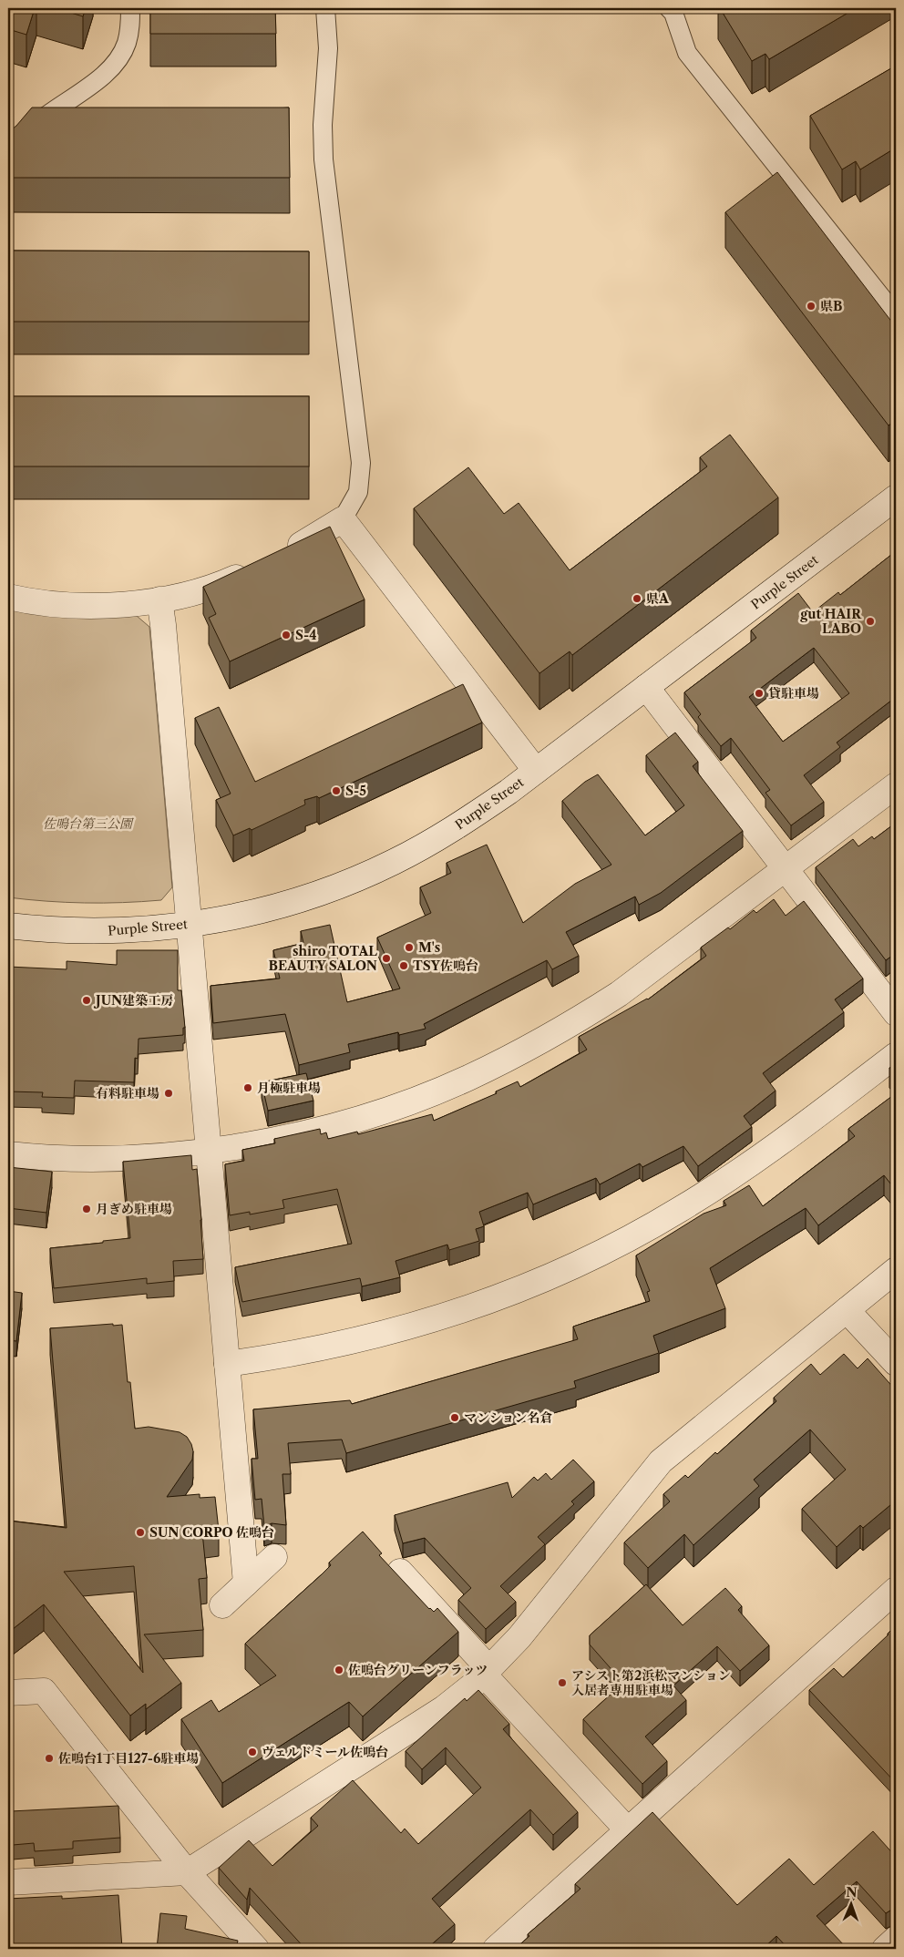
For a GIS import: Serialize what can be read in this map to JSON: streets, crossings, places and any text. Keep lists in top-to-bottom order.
{
  "streets": {
    "street": ["Purple Street"]
  },
  "parks": ["佐鳴台第三公園"],
  "places": [
    "県B",
    "県A",
    "gut HAIR LABO",
    "S-4",
    "貸駐車場",
    "S-5",
    "M's",
    "shiro TOTAL BEAUTY SALON",
    "TSY佐鳴台",
    "JUN建築工房",
    "月極駐車場",
    "有料駐車場",
    "月ぎめ駐車場",
    "マンション名倉",
    "SUN CORPO 佐鳴台",
    "佐鳴台グリーンフラッツ",
    "アシスト第2浜松マンション 入居者専用駐車場",
    "ヴェルドミール佐鳴台",
    "佐鳴台1丁目127-6駐車場"
  ],
  "north": "top"
}
